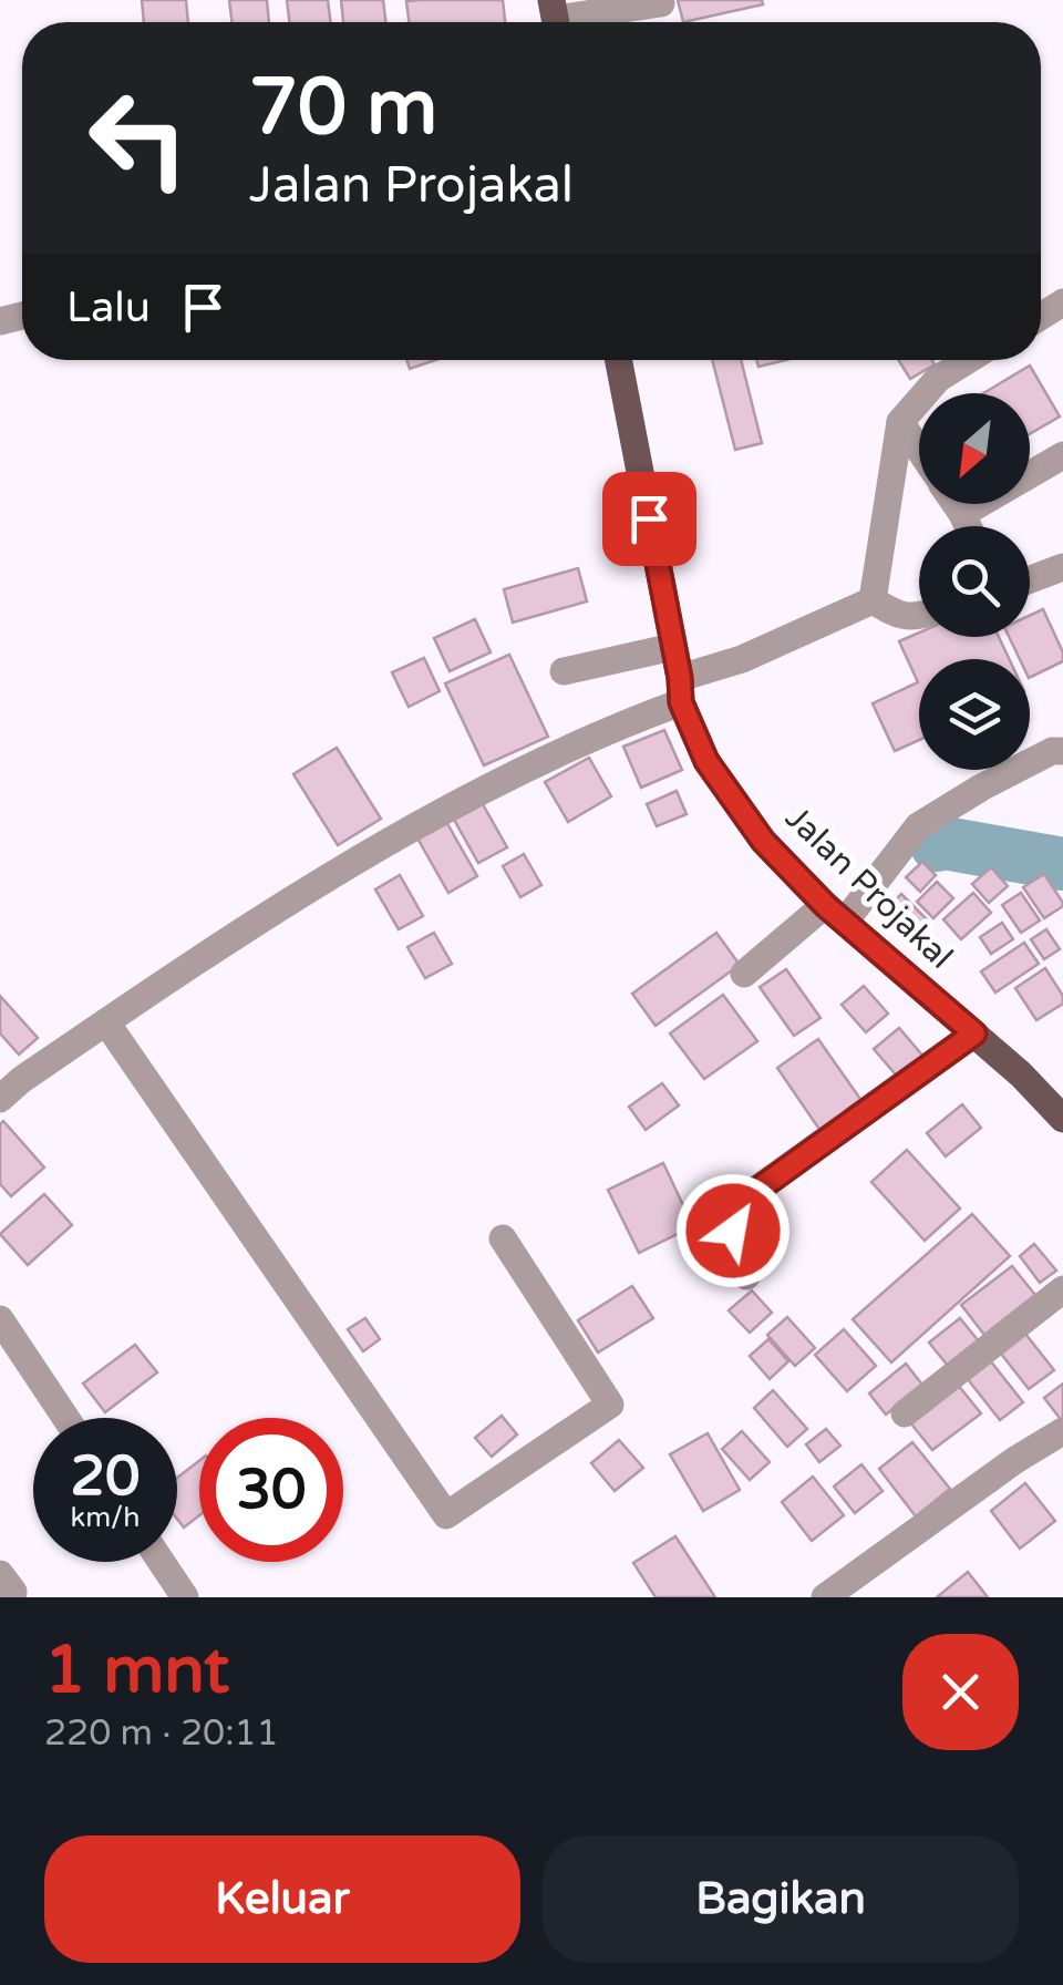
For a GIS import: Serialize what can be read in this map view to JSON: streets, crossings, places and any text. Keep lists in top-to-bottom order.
{
  "streets": {
    "main road": ["Jalan Projakal"]
  },
  "north": "bottom left",
  "page": {
    "turn": ["70 m", "Jalan Projakal"],
    "then": "Lalu",
    "speed": "20 km/h",
    "limit": "30",
    "heading": ["1 mnt", "220 m · 20:11"],
    "buttons": ["Keluar", "Bagikan"]
  }
}
